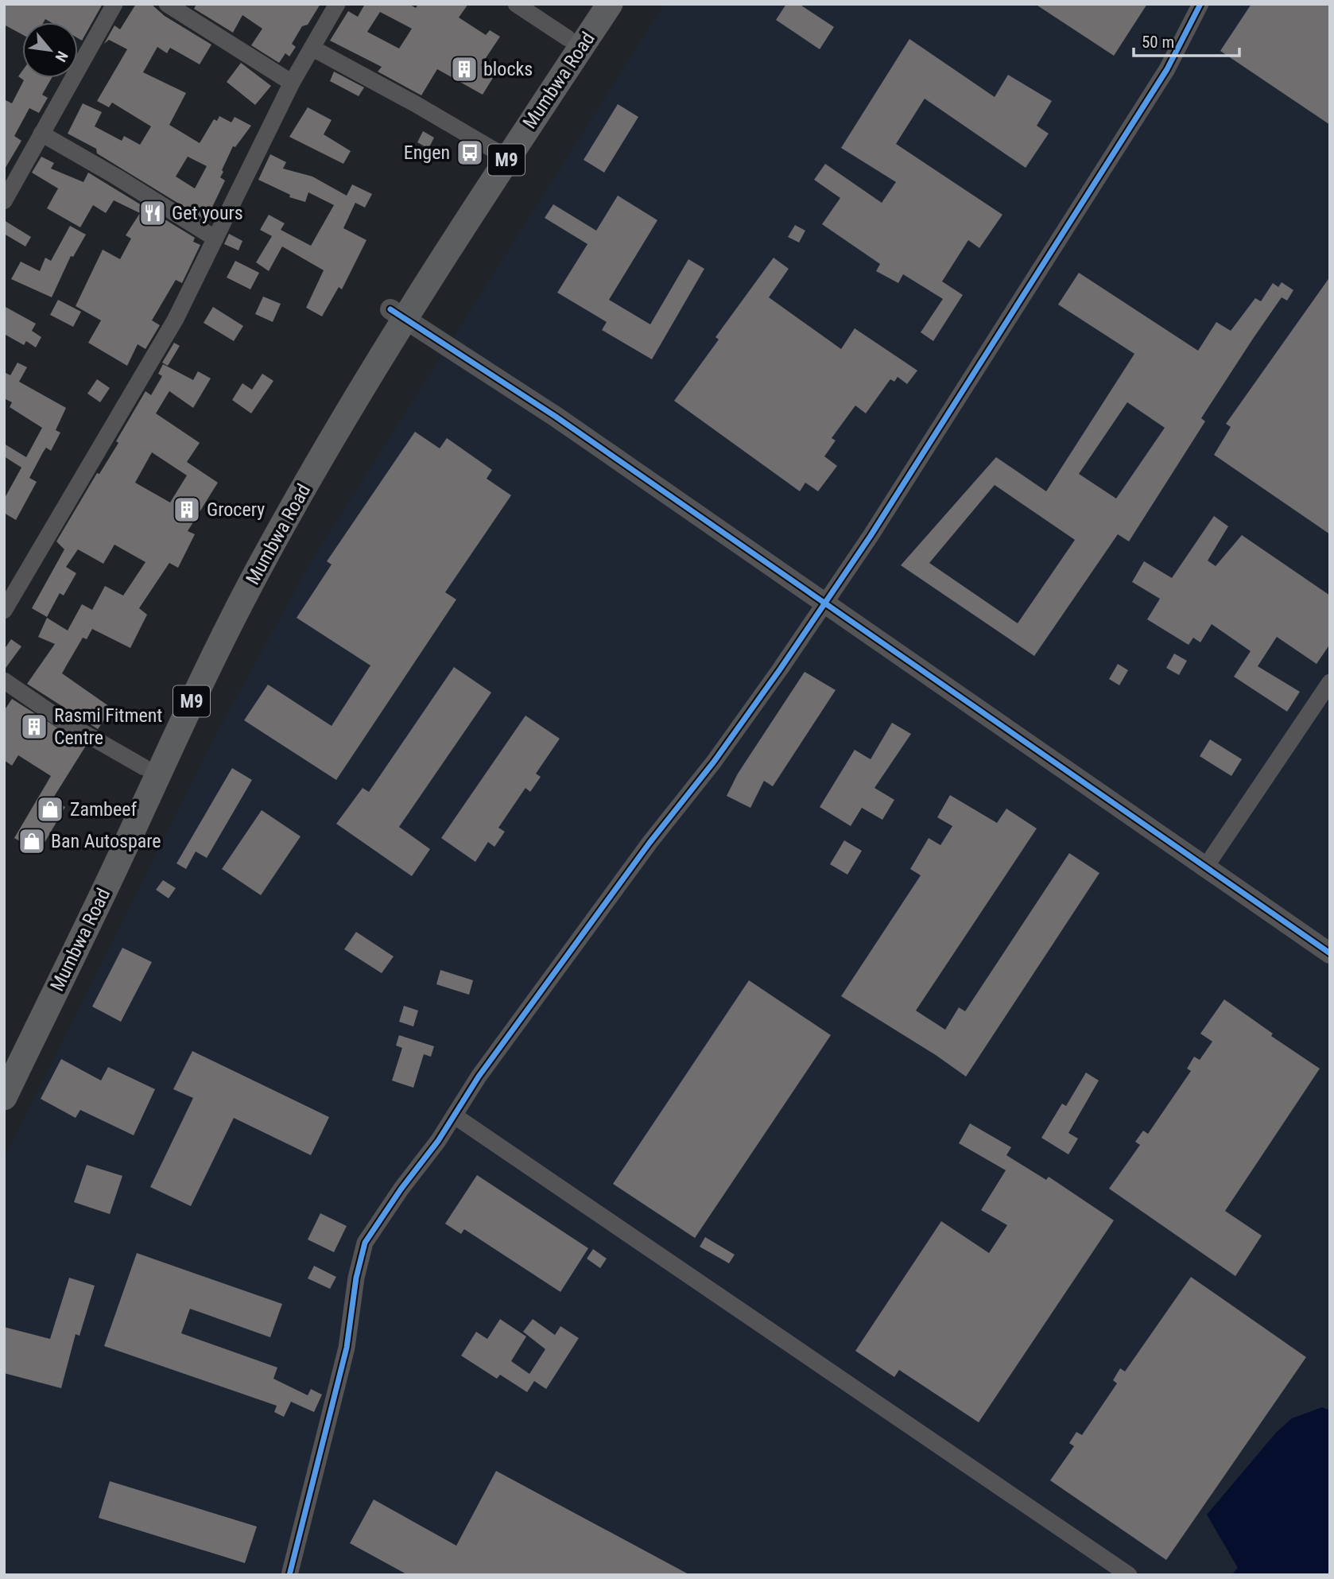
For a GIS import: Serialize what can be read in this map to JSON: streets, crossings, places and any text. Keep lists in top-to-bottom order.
{
  "streets": {
    "main road": ["Mumbwa Road", "M9"]
  },
  "places": {
    "building": ["blocks", "Grocery", "Rasmi Fitment Centre"],
    "bus stop": ["Engen"],
    "restaurant": ["Get yours"],
    "shop": ["Zambeef", "Ban Autospare"]
  },
  "scale_bar": "50 m",
  "north": "bottom right"
}
